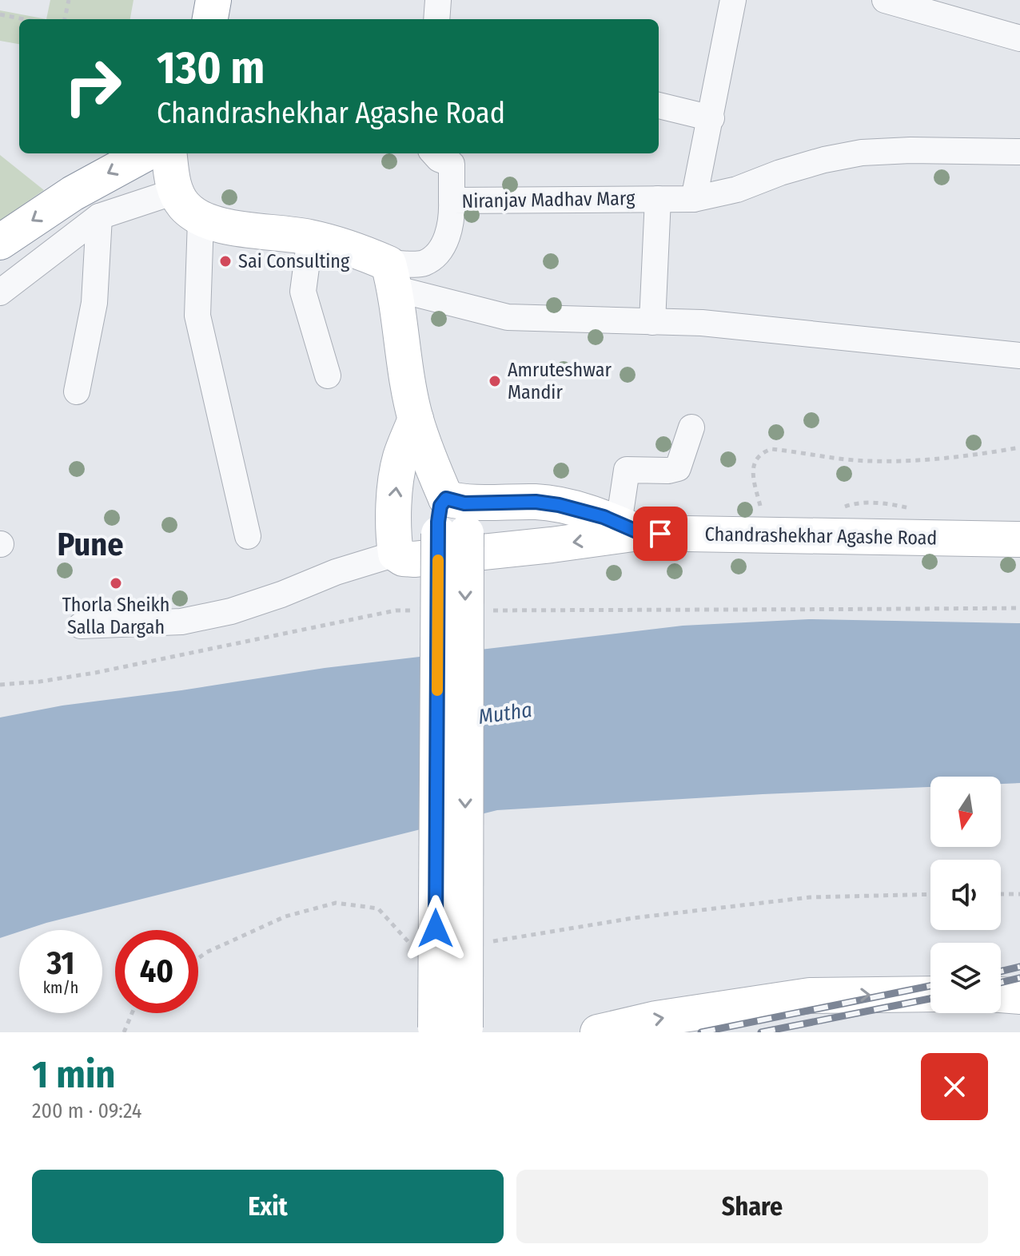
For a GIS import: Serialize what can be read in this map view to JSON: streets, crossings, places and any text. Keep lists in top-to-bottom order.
{
  "streets": {
    "main road": ["Niranjav Madhav Marg", "Chandrashekhar Agashe Road"]
  },
  "districts": ["Pune"],
  "water": ["Mutha"],
  "places": ["Sai Consulting", "Amruteshwar Mandir", "Thorla Sheikh Salla Dargah"],
  "north": "bottom",
  "page": {
    "turn": ["130 m", "Chandrashekhar Agashe Road"],
    "speed": "31 km/h",
    "limit": "40",
    "heading": ["1 min", "200 m · 09:24"],
    "buttons": ["Exit", "Share"]
  }
}
